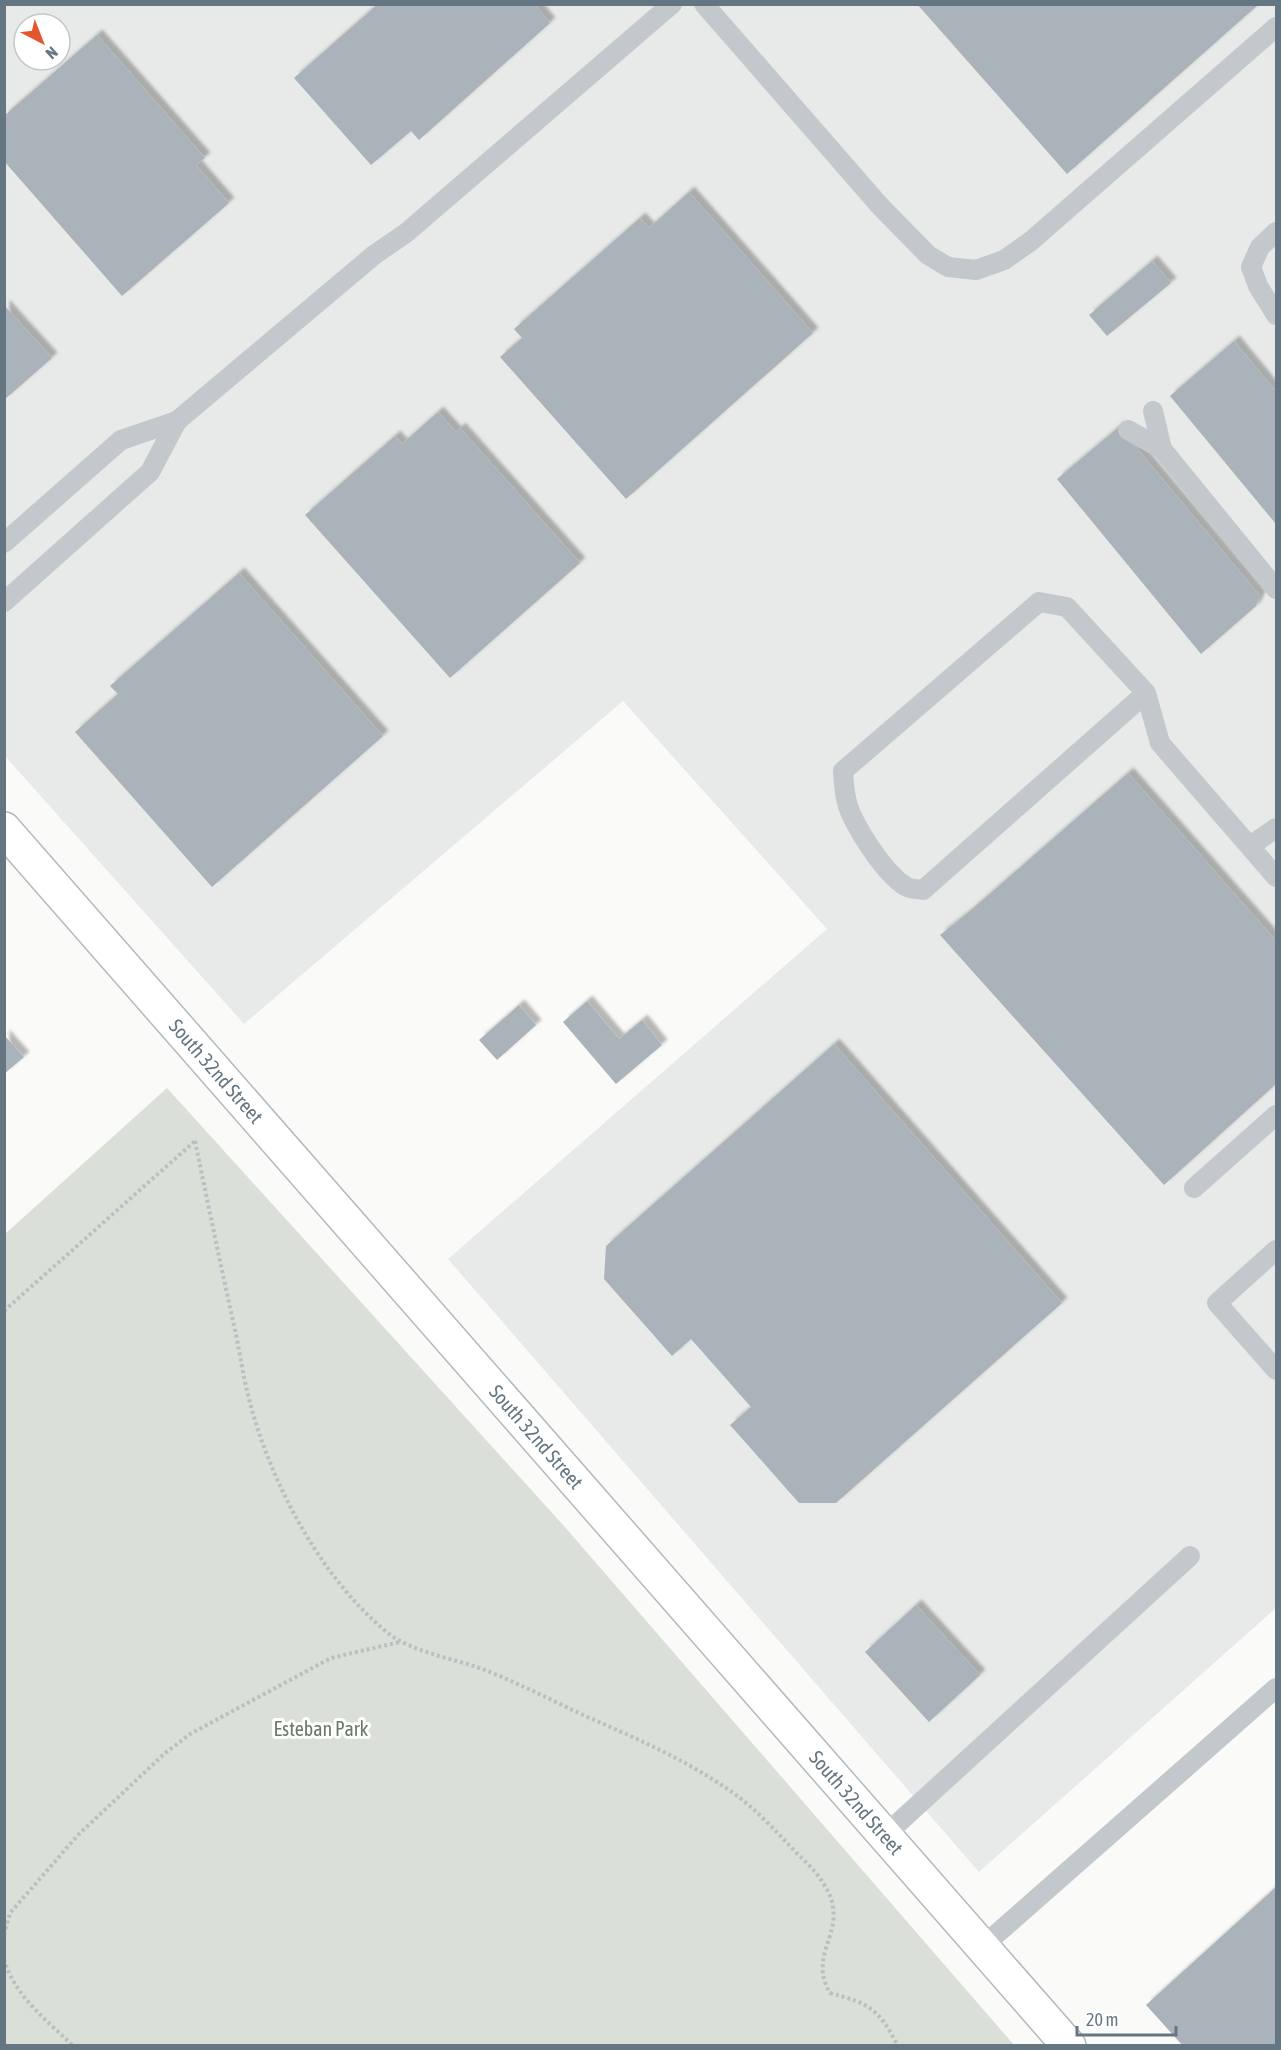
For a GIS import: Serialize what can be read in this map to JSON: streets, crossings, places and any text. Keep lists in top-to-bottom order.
{
  "streets": {
    "main road": ["South 32nd Street"]
  },
  "parks": ["Esteban Park"],
  "scale_bar": "20 m",
  "north": "bottom right"
}
